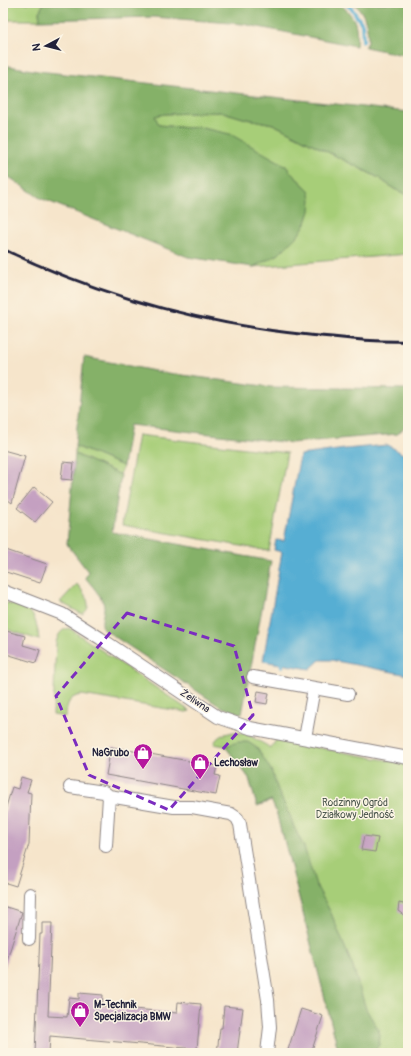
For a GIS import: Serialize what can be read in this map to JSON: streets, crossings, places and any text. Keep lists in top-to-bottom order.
{
  "streets": {
    "street": ["Żeliwna"]
  },
  "parks": ["Rodzinny Ogród Działkowy Jedność"],
  "places": {
    "shop": ["NaGrubo", "Lechosław", "M-Technik Specjalizacja BMW"]
  },
  "north": "left"
}
